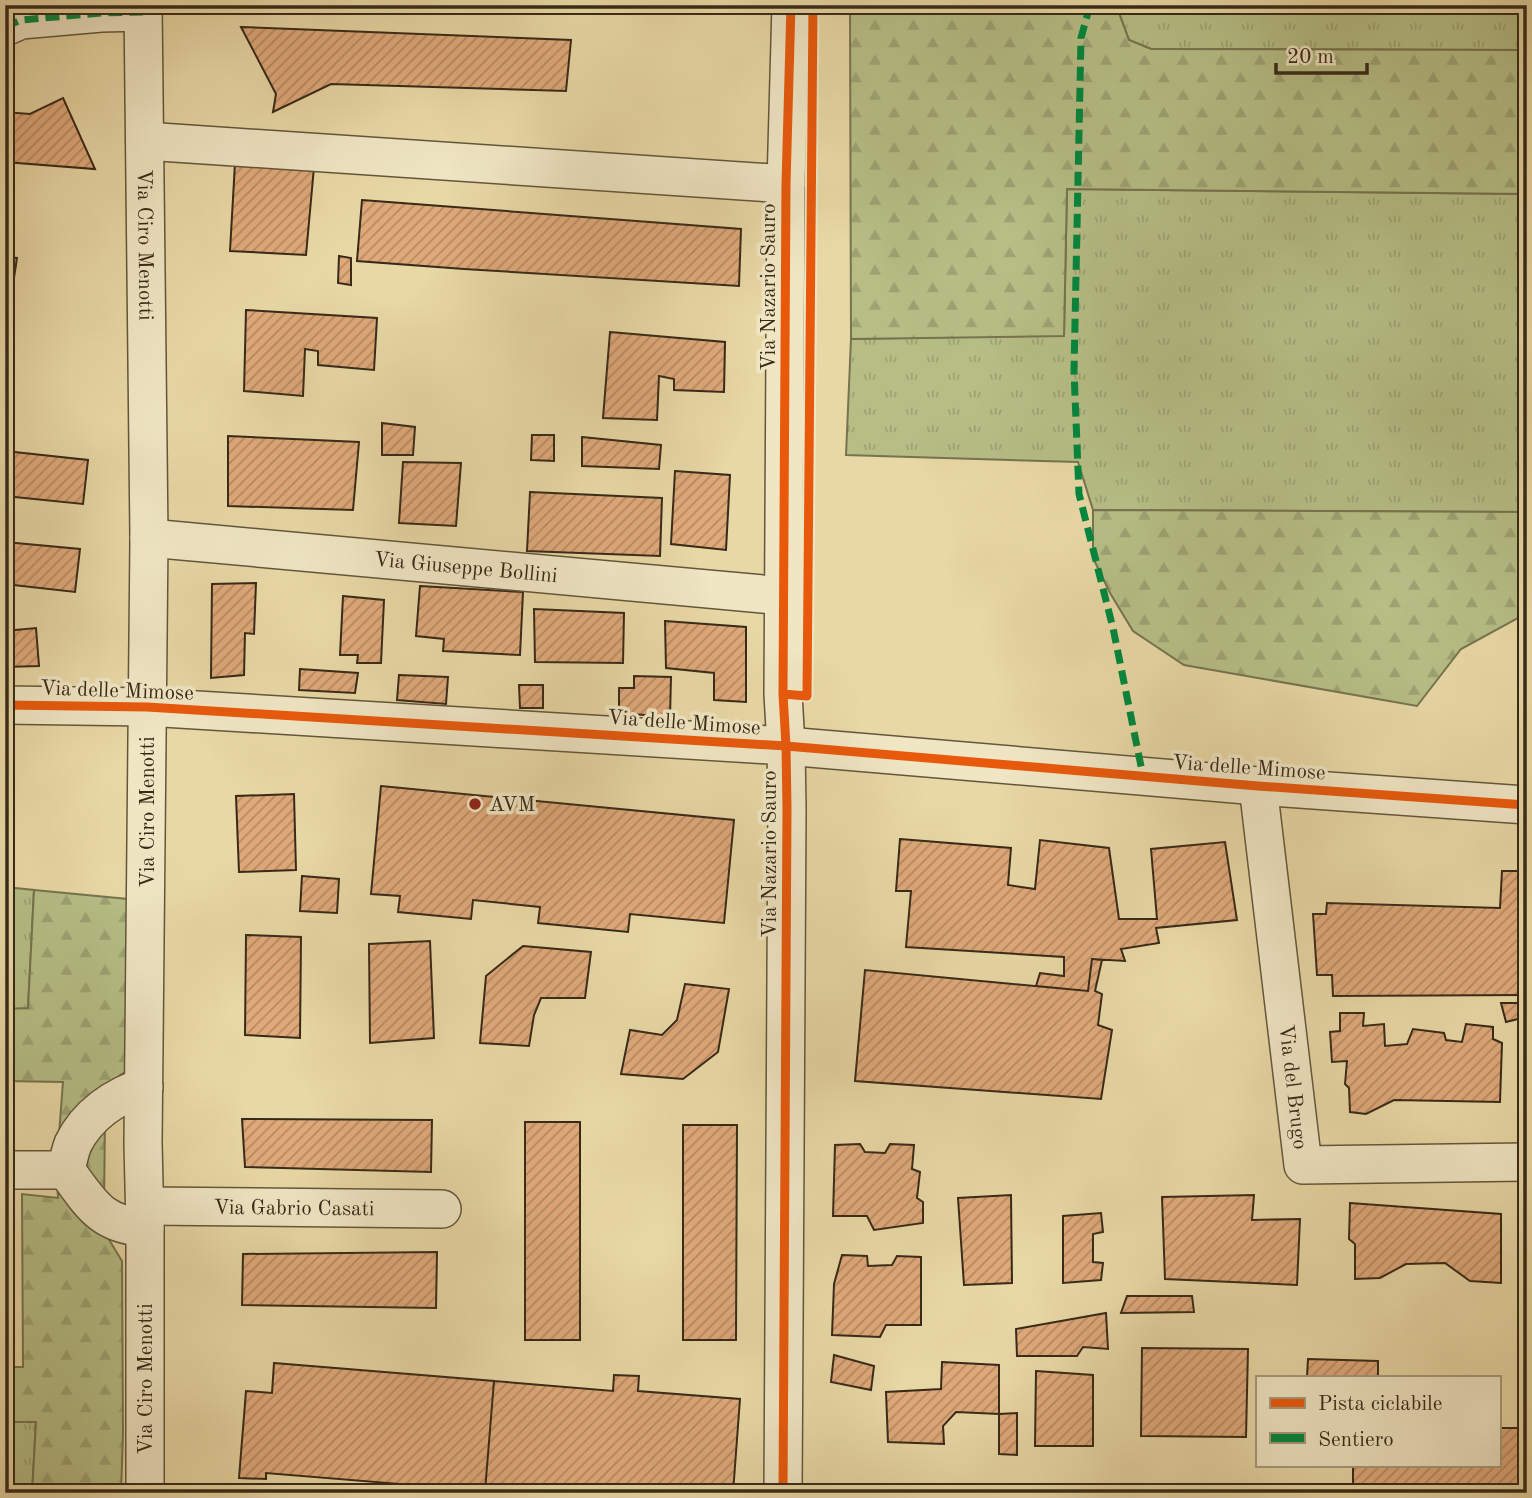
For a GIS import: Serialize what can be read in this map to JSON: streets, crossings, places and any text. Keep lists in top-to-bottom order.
{
  "streets": {
    "street": [
      "Via Ciro Menotti",
      "Via Nazario Sauro",
      "Via Giuseppe Bollini",
      "Via delle Mimose",
      "Via del Brugo",
      "Via Gabrio Casati"
    ]
  },
  "crossings": [
    ["Via Ciro Menotti", "Via Nazario Sauro"],
    ["Via Ciro Menotti", "Via Giuseppe Bollini"],
    ["Via Ciro Menotti", "Via delle Mimose"],
    ["Via Ciro Menotti", "Via Gabrio Casati"],
    ["Via Nazario Sauro", "Via Giuseppe Bollini"],
    ["Via Nazario Sauro", "Via delle Mimose"],
    ["Via delle Mimose", "Via del Brugo"]
  ],
  "places": ["AVM"],
  "legend": ["Pista ciclabile", "Sentiero"],
  "scale_bar": "20 m"
}
